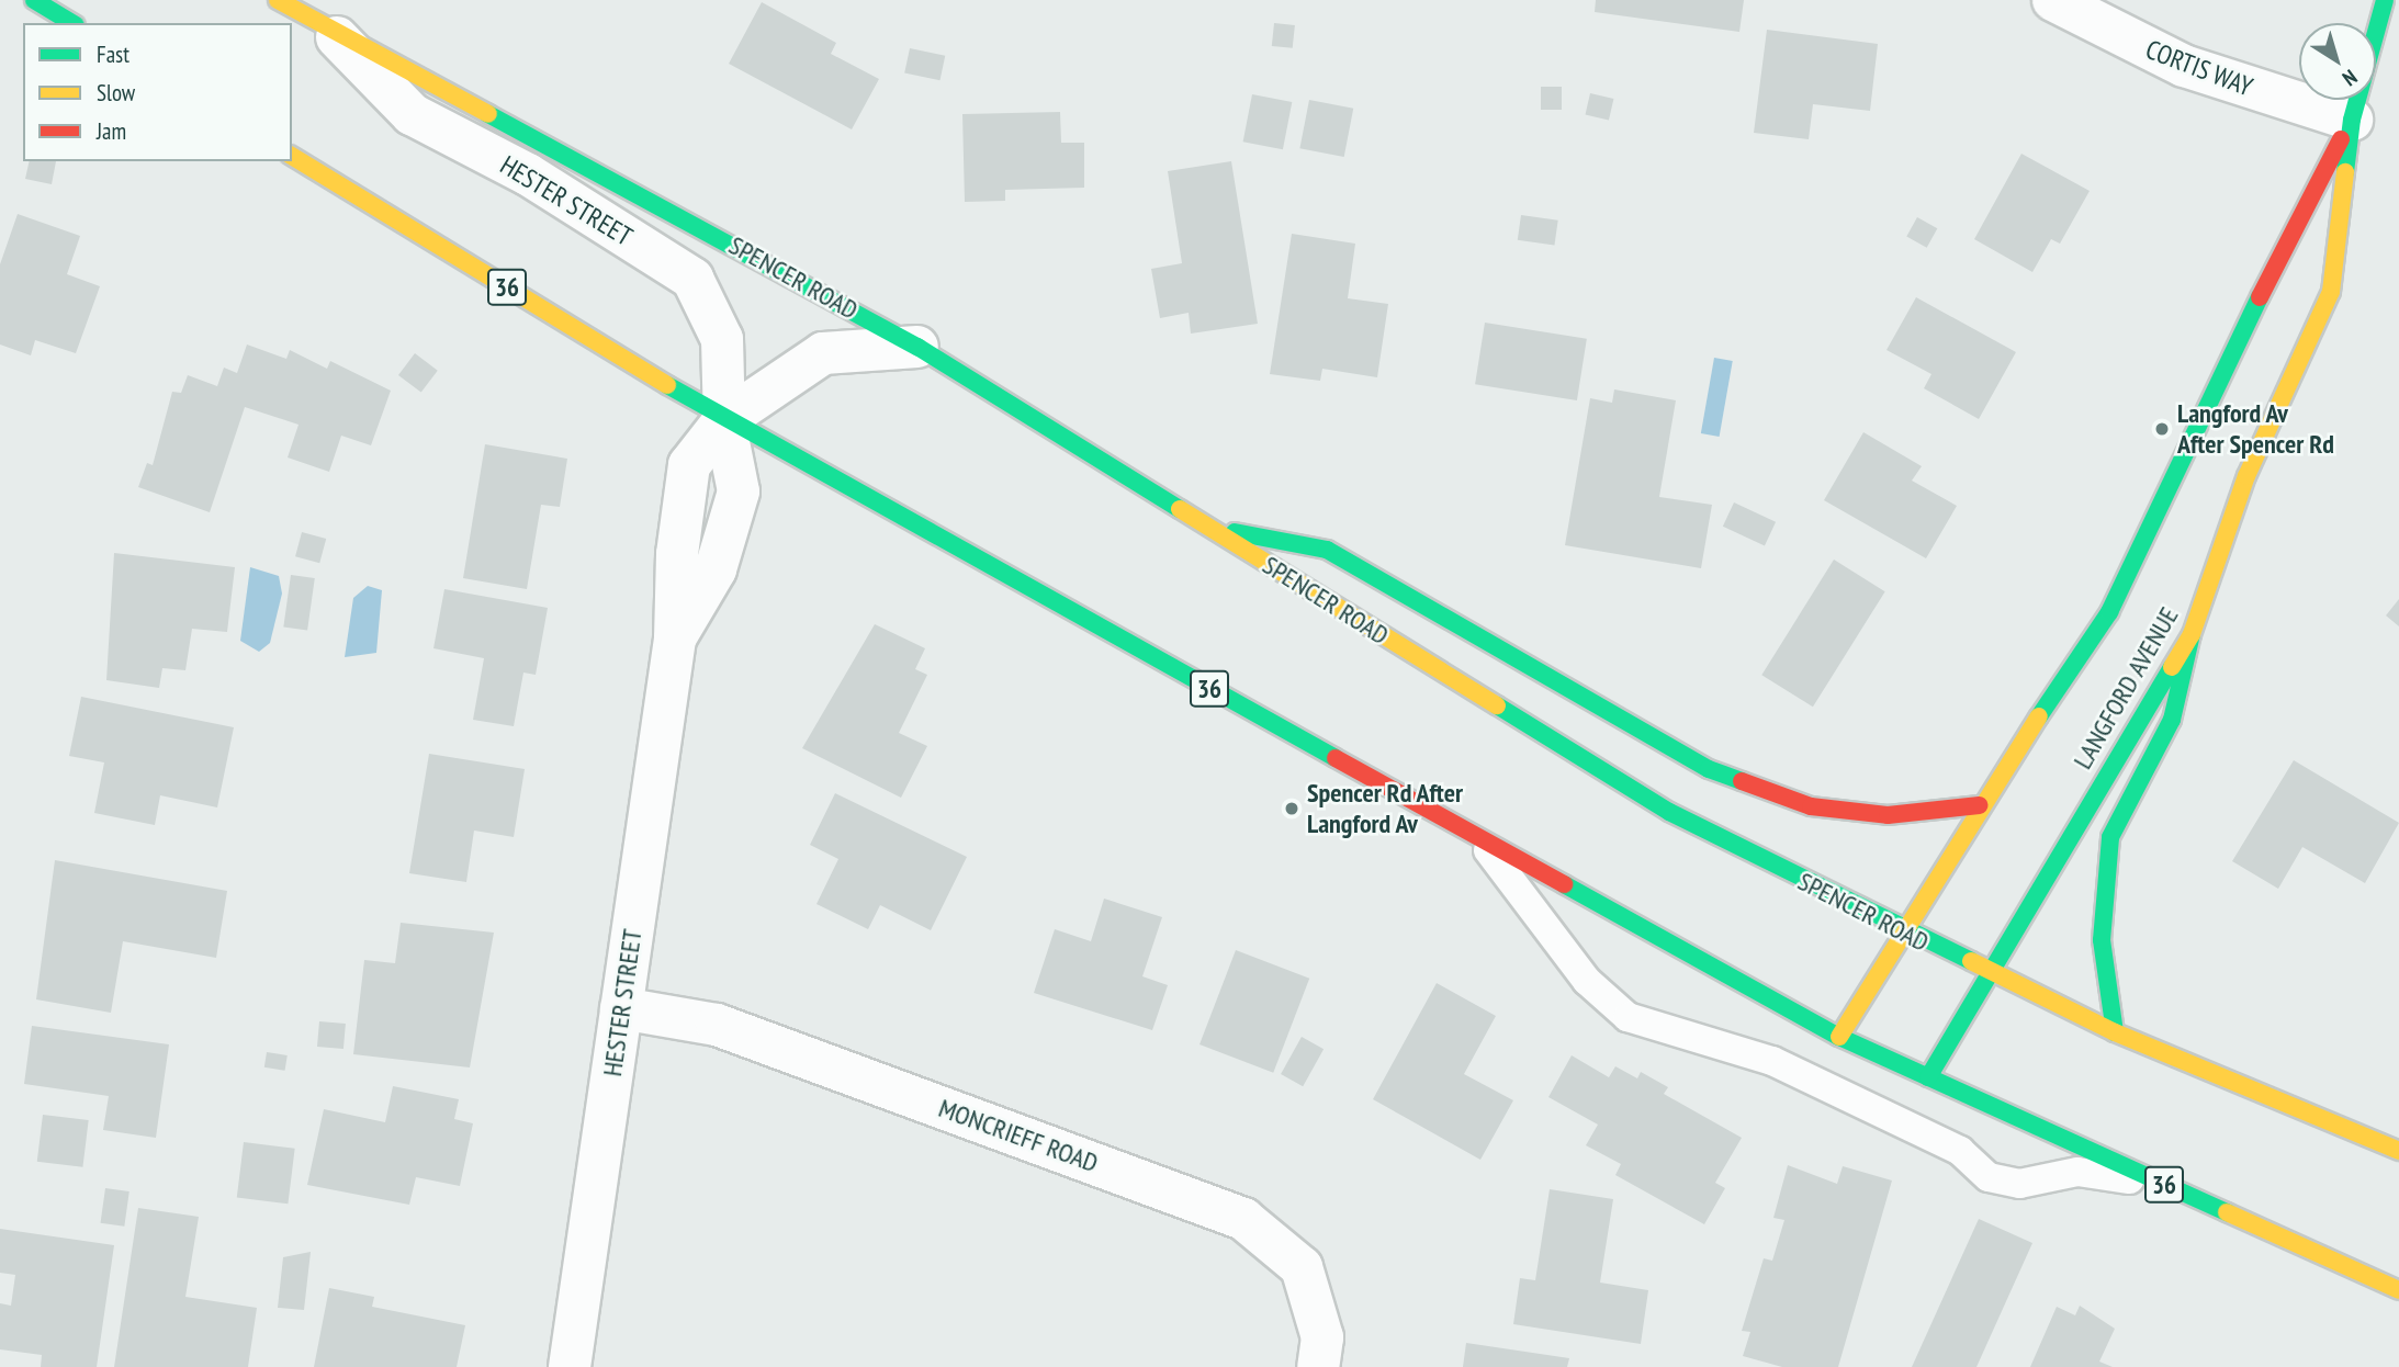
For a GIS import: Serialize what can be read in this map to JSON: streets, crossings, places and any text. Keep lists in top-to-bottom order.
{
  "streets": {
    "main road": ["SPENCER ROAD", "36", "LANGFORD AVENUE"],
    "street": ["CORTIS WAY", "HESTER STREET", "MONCRIEFF ROAD"]
  },
  "crossings": [
    ["CORTIS WAY", "LANGFORD AVENUE"],
    ["HESTER STREET", "SPENCER ROAD"],
    ["HESTER STREET", "36"],
    ["HESTER STREET", "MONCRIEFF ROAD"],
    ["SPENCER ROAD", "LANGFORD AVENUE"],
    ["36", "LANGFORD AVENUE"]
  ],
  "places": ["Langford Av After Spencer Rd", "Spencer Rd After Langford Av"],
  "legend": ["Fast", "Slow", "Jam"],
  "north": "bottom right"
}
